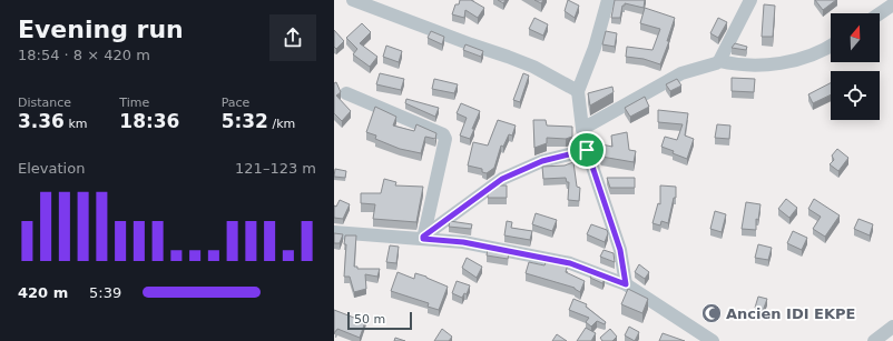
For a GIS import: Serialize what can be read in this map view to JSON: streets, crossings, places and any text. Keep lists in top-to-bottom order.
{
  "places": {
    "mosque": ["Ancien IDI EKPE"]
  },
  "scale_bar": "50 m",
  "north": "top",
  "page": {
    "heading": ["Evening run", "18:54 · 8 × 420 m"],
    "stats": [
      ["Distance", "3.36 km"],
      ["Time", "18:36"],
      ["Pace", "5:32 /km"]
    ],
    "chart": ["Elevation", "121–123 m"],
    "list": [
      {
        "name": "420 m",
        "note": "5:39"
      }
    ],
    "scale": "50 m"
  }
}
